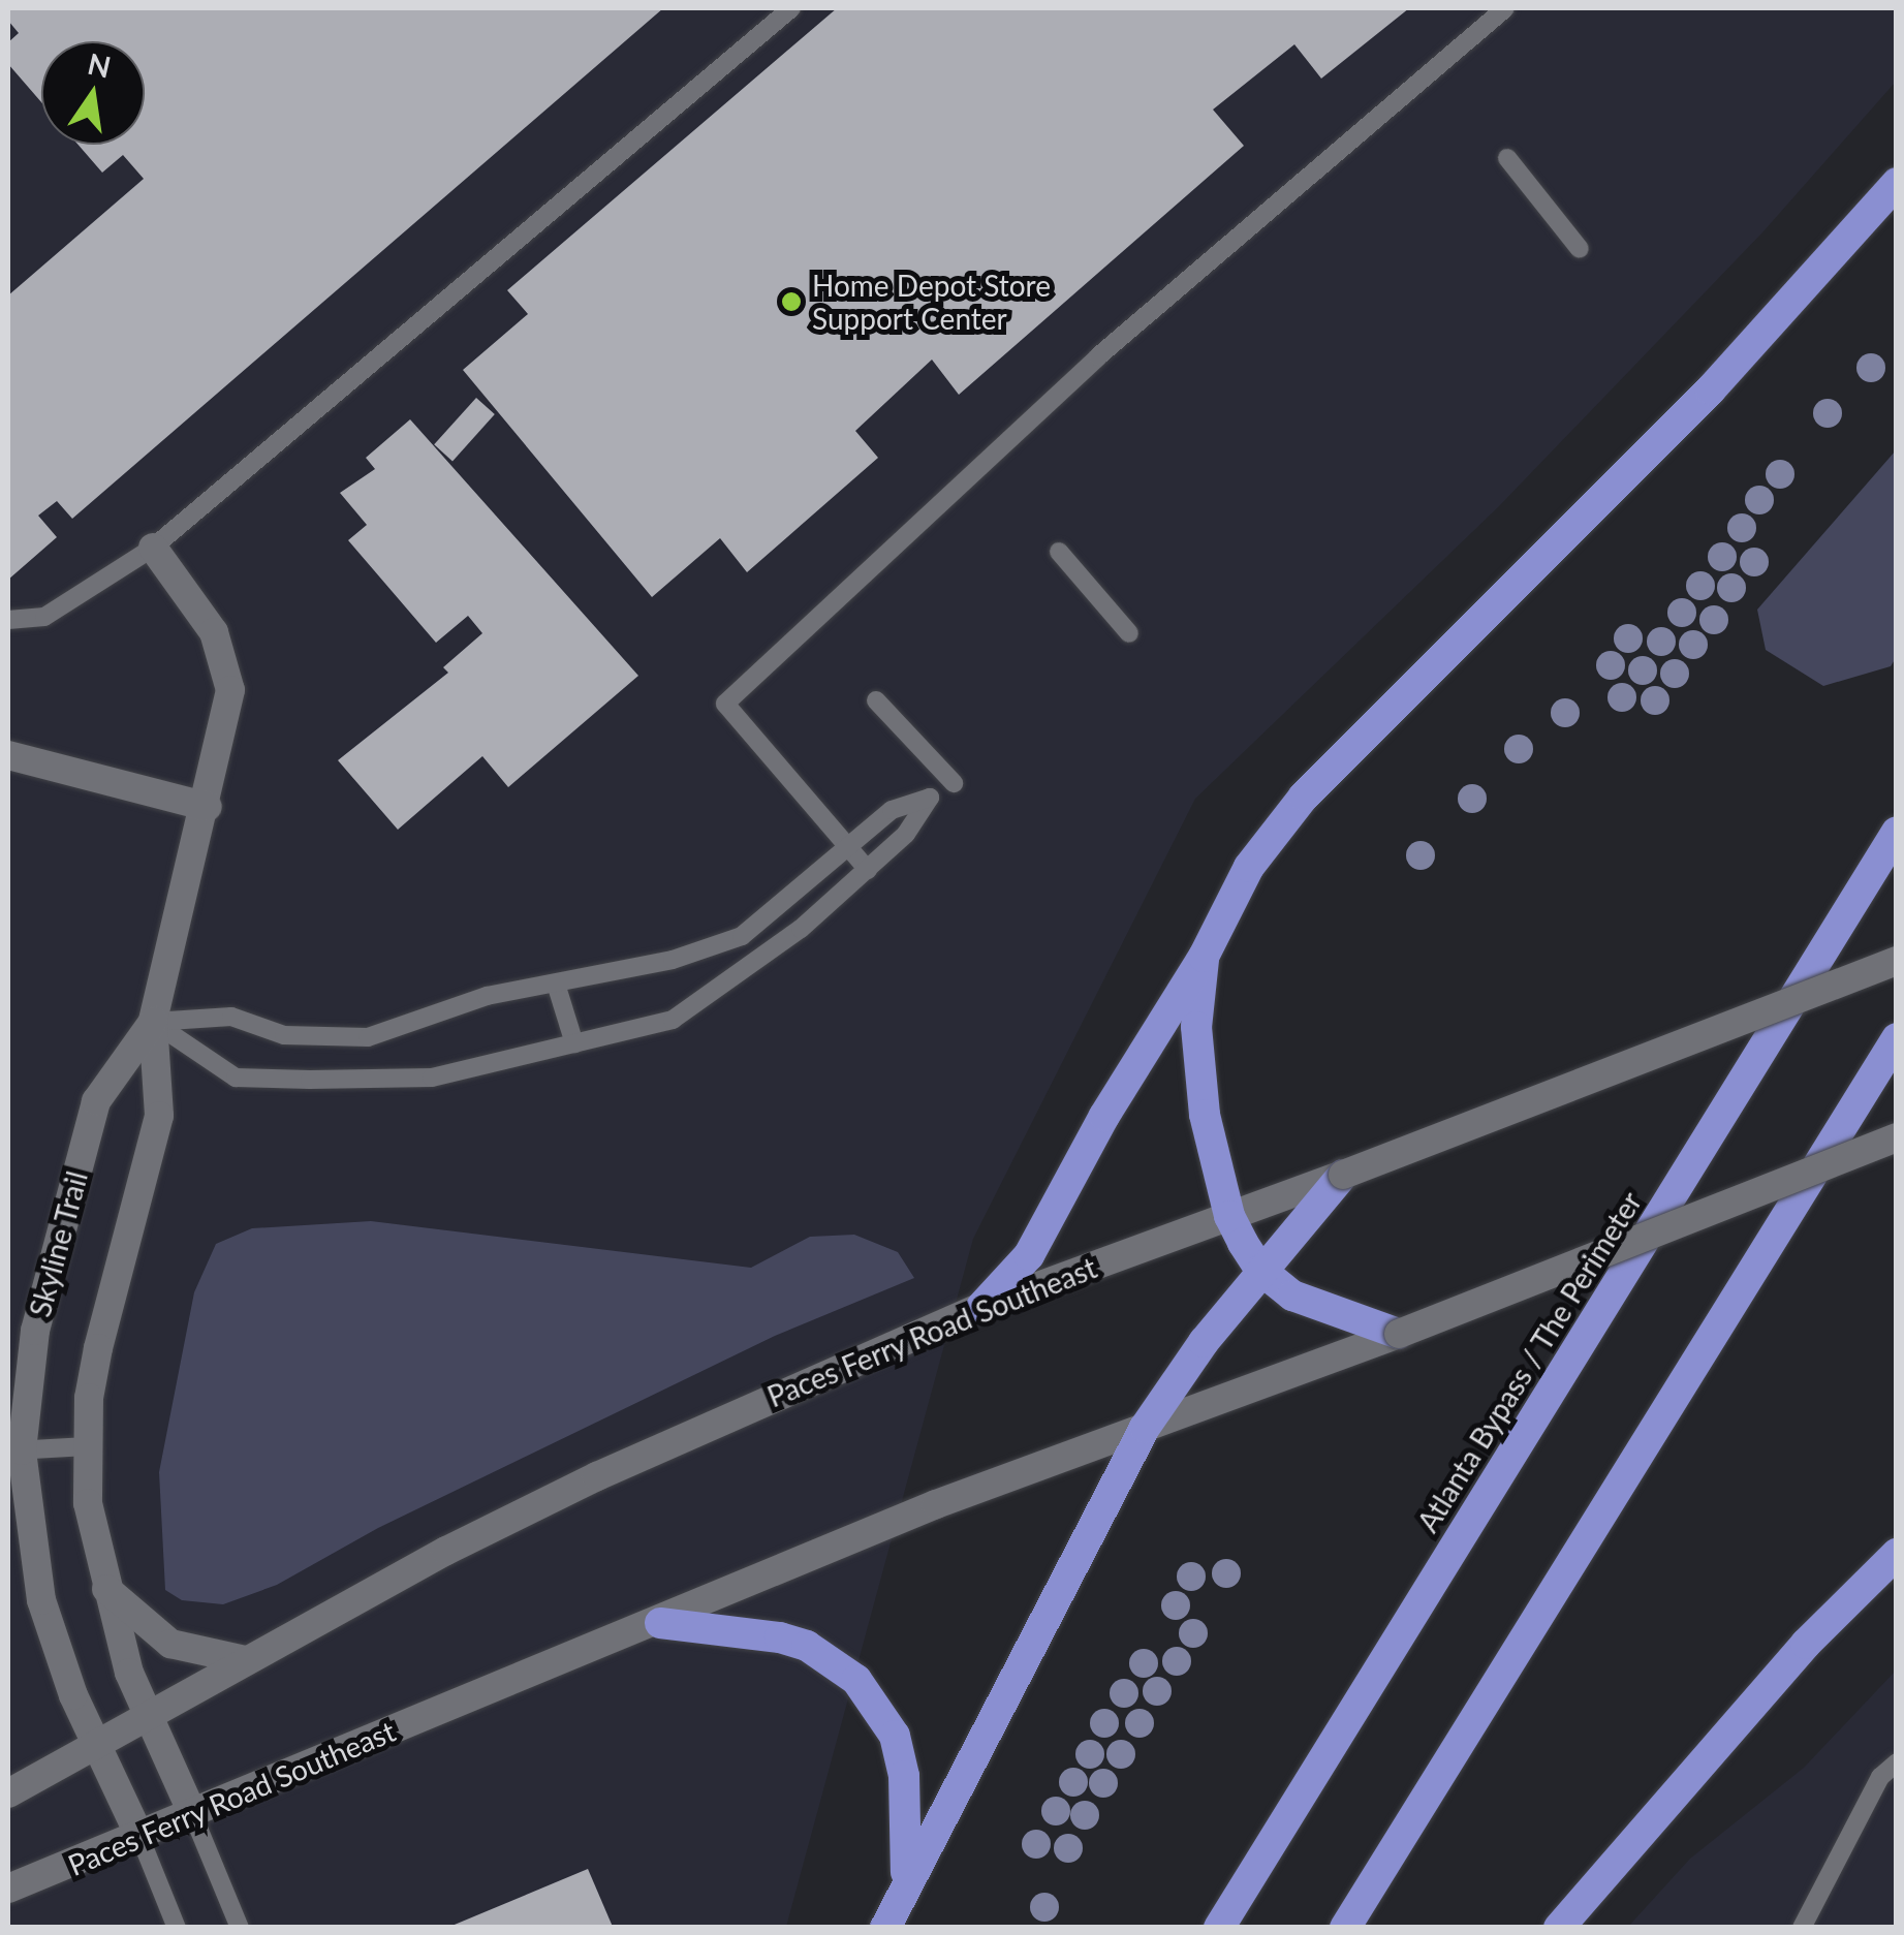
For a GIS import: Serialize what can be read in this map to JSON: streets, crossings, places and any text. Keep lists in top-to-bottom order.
{
  "streets": {
    "highway": ["Atlanta Bypass / The Perimeter"],
    "main road": ["Skyline Trail", "Paces Ferry Road Southeast"]
  },
  "crossings": [
    ["Skyline Trail", "Paces Ferry Road Southeast"]
  ],
  "places": ["Home Depot Store Support Center"],
  "north": "top"
}
